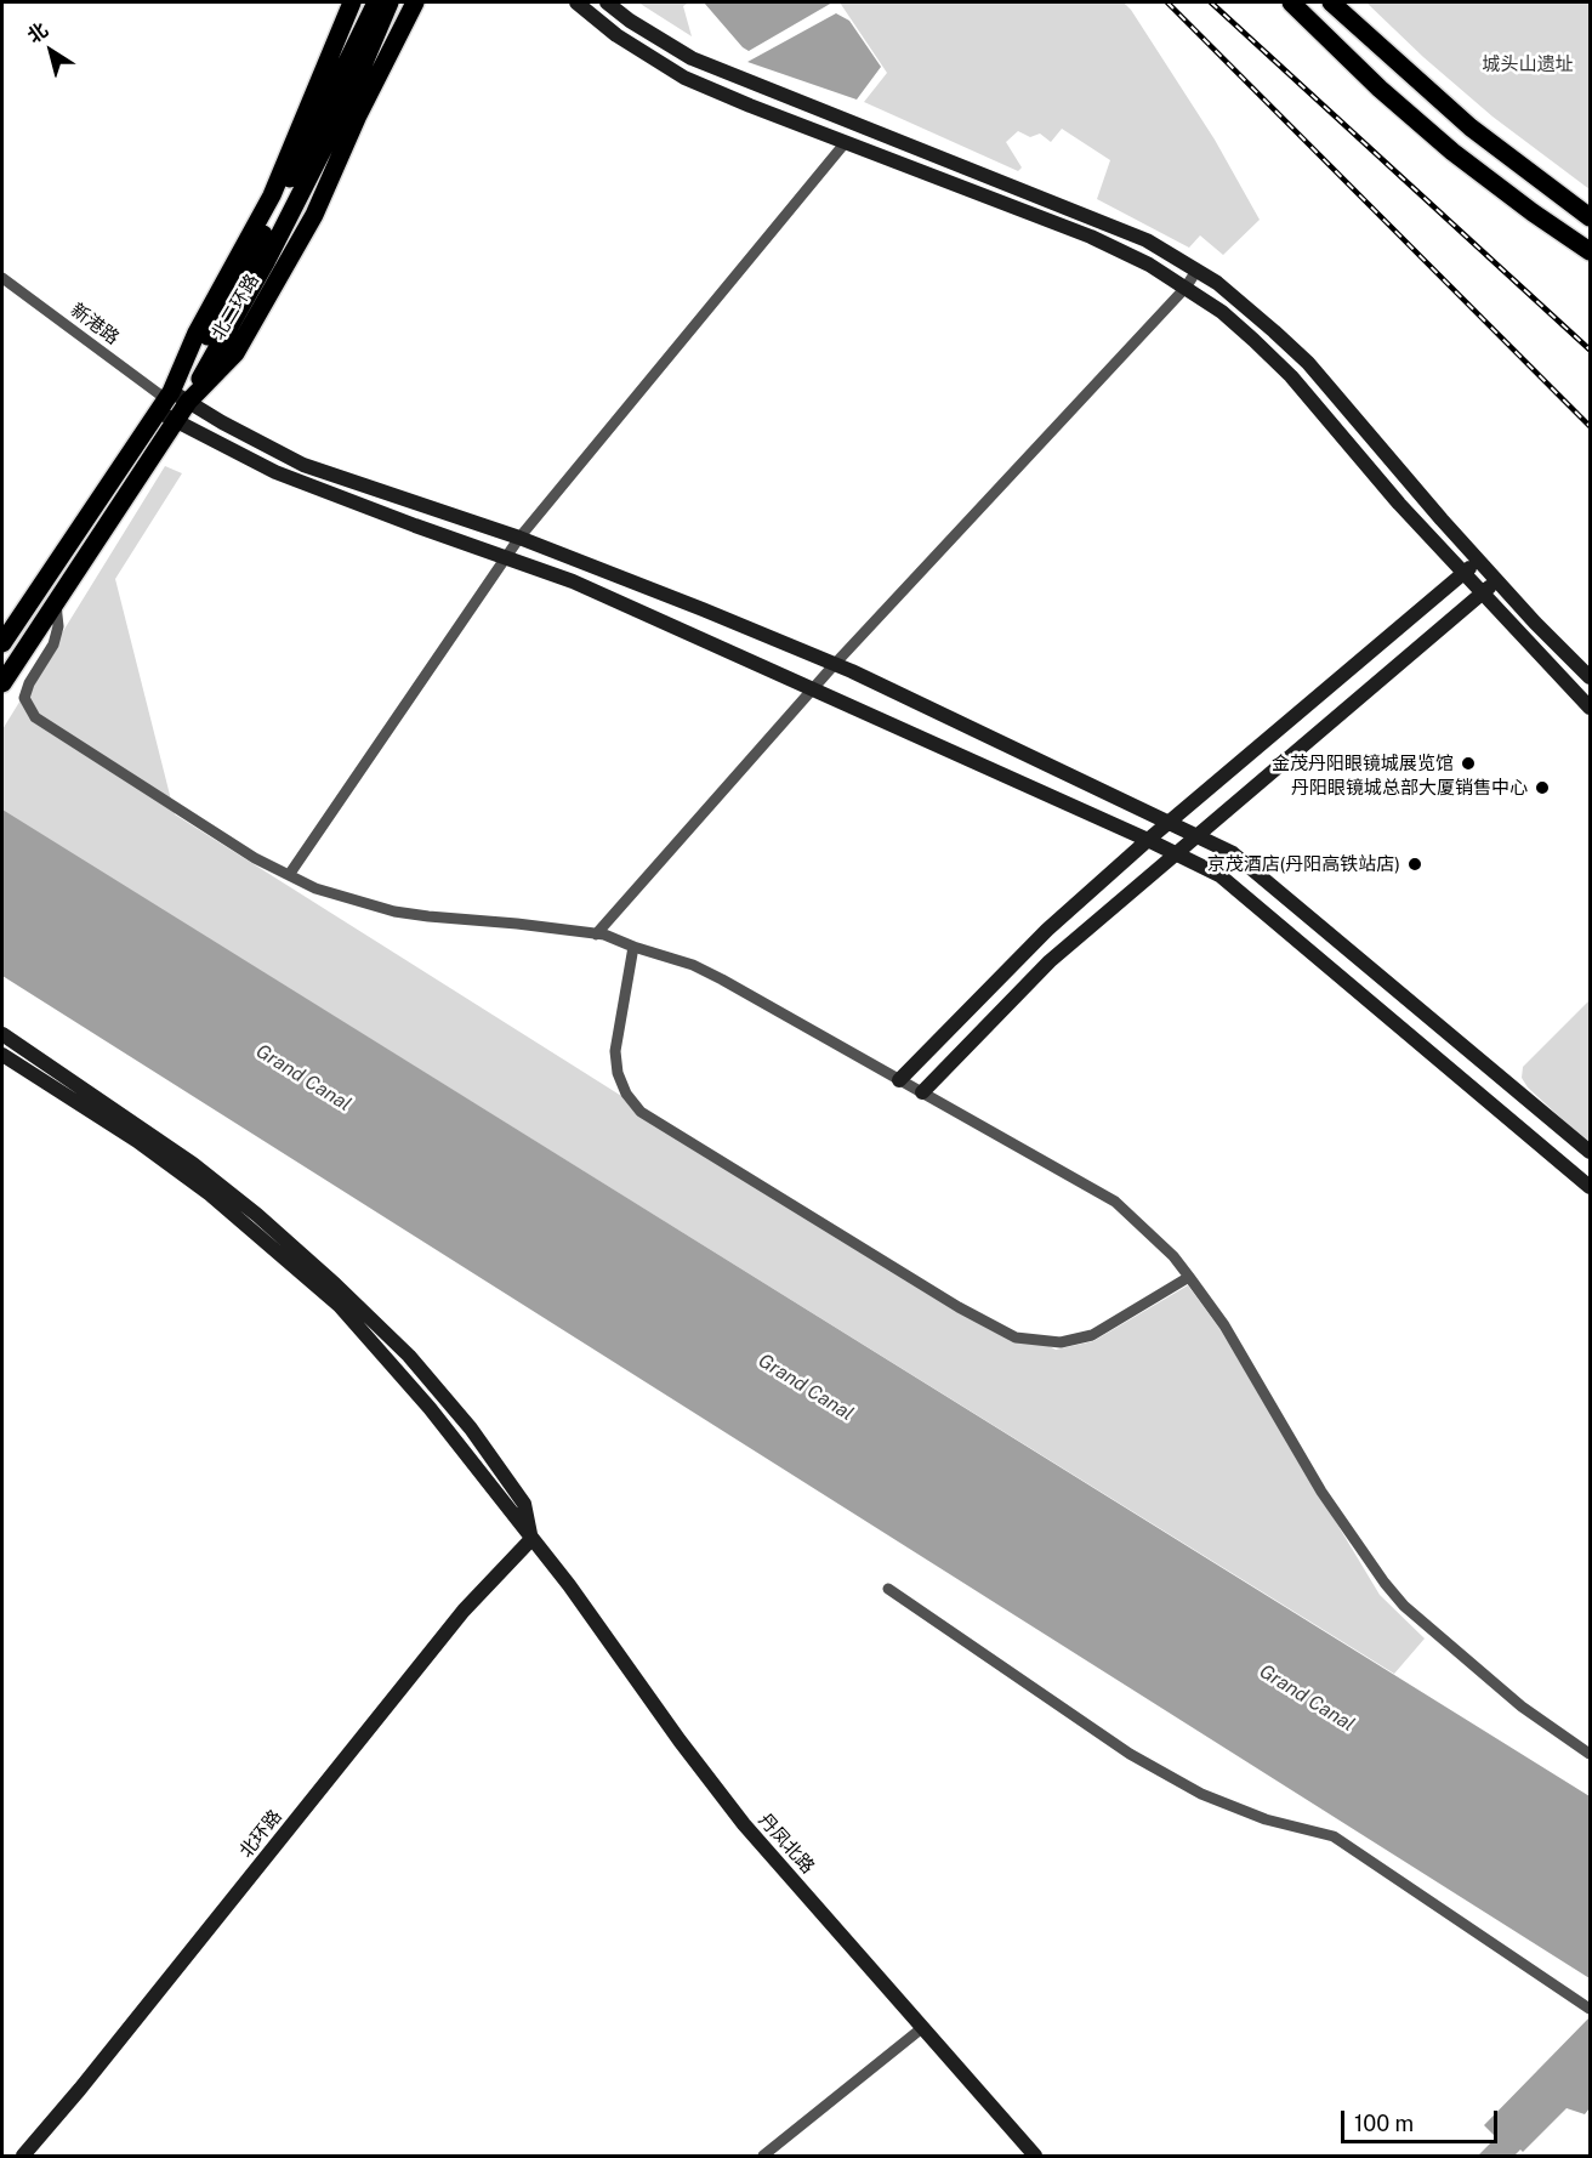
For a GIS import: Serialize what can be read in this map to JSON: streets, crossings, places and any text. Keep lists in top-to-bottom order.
{
  "streets": {
    "main road": ["北二环路"],
    "street": ["新港路", "北环路", "丹凤北路"]
  },
  "crossings": [
    ["北二环路", "新港路"],
    ["北环路", "丹凤北路"]
  ],
  "water": ["Grand Canal"],
  "parks": ["城头山遗址"],
  "places": ["金茂丹阳眼镜城展览馆", "丹阳眼镜城总部大厦销售中心", "京茂酒店(丹阳高铁站店)"],
  "scale_bar": "100 m",
  "north": "top left"
}
